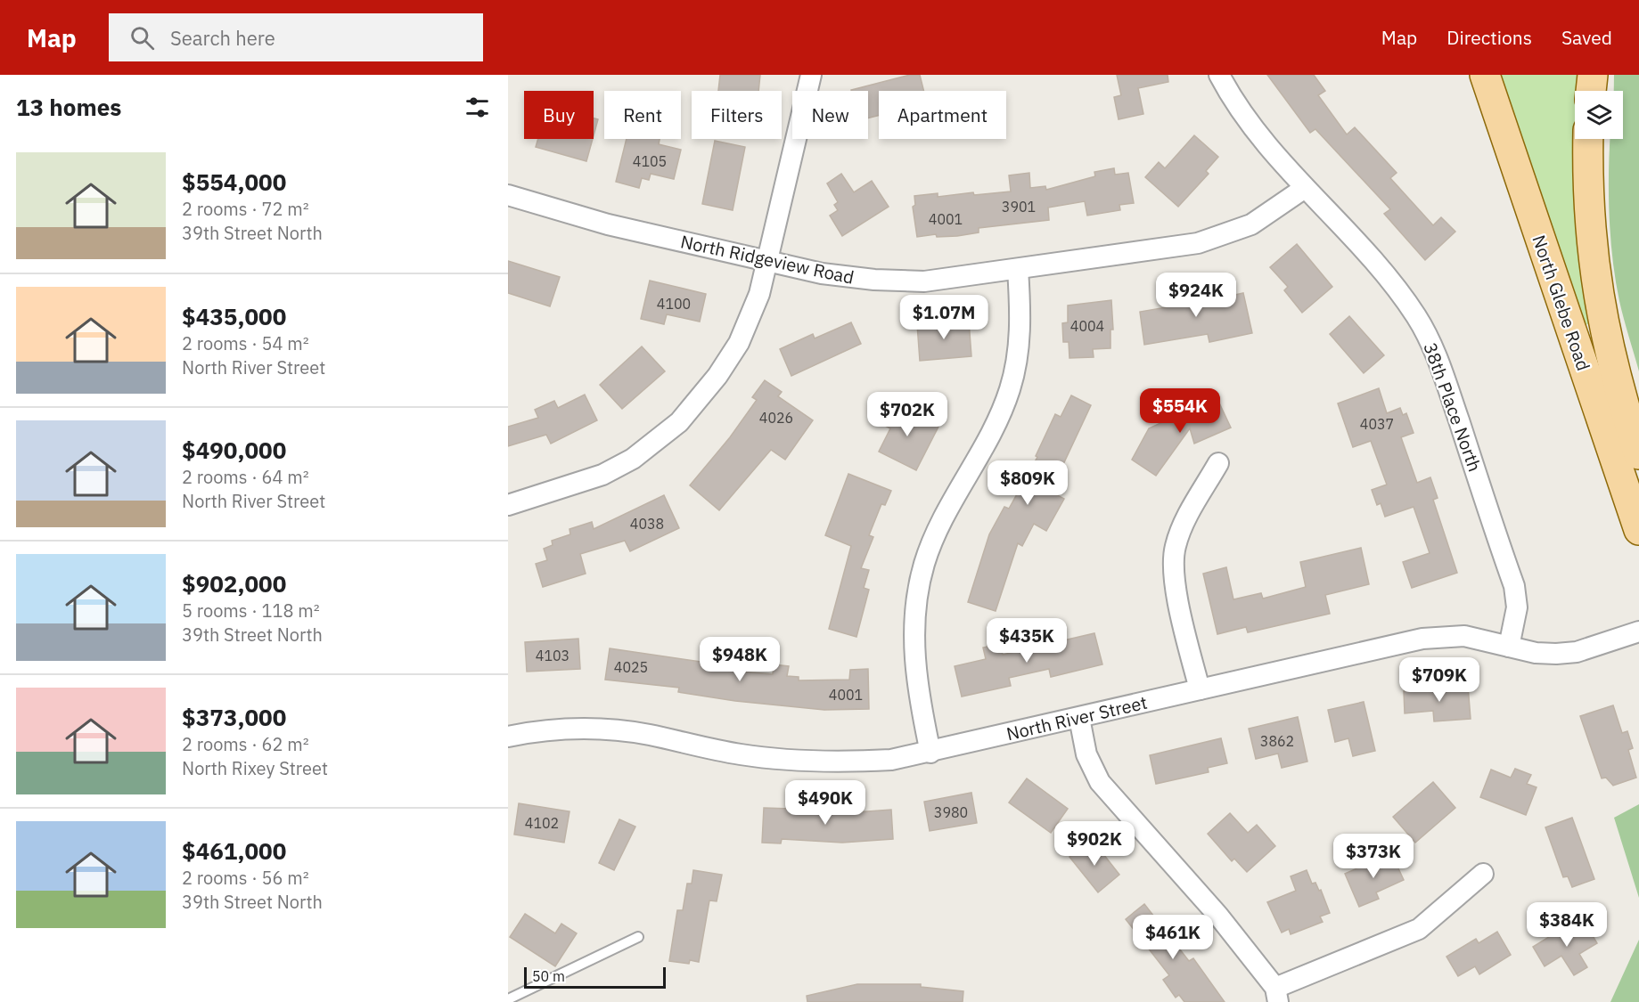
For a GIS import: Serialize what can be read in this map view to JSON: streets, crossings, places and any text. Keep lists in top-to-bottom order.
{
  "streets": {
    "main road": ["North Glebe Road"],
    "street": ["North Ridgeview Road", "38th Place North", "North River Street"]
  },
  "crossings": [
    ["North Ridgeview Road", "38th Place North"],
    ["38th Place North", "North River Street"]
  ],
  "house_numbers": [
    "4105",
    "3901",
    "4001",
    "4100",
    "4004",
    "4026",
    "4037",
    "4038",
    "4103",
    "4025",
    "4001",
    "3862",
    "3980",
    "4102"
  ],
  "scale_bar": "50 m",
  "page": {
    "header": "Map",
    "search": "Search here",
    "nav": ["Map", "Directions", "Saved"],
    "heading": "13 homes",
    "chip": [
      "Buy",
      "Rent",
      "Filters",
      "New",
      "Apartment"
    ],
    "list": [
      {
        "name": "$554,000",
        "note": "2 rooms · 72 m² · 39th Street North"
      },
      {
        "name": "$435,000",
        "note": "2 rooms · 54 m² · North River Street"
      },
      {
        "name": "$490,000",
        "note": "2 rooms · 64 m² · North River Street"
      },
      {
        "name": "$902,000",
        "note": "5 rooms · 118 m² · 39th Street North"
      },
      {
        "name": "$373,000",
        "note": "2 rooms · 62 m² · North Rixey Street"
      },
      {
        "name": "$461,000",
        "note": "2 rooms · 56 m² · 39th Street North"
      }
    ],
    "price": [
      "$924K",
      "$1.07M",
      "$554K",
      "$702K",
      "$809K",
      "$435K",
      "$948K",
      "$709K",
      "$490K",
      "$902K",
      "$373K",
      "$384K",
      "$461K"
    ],
    "scale": "50 m"
  }
}
